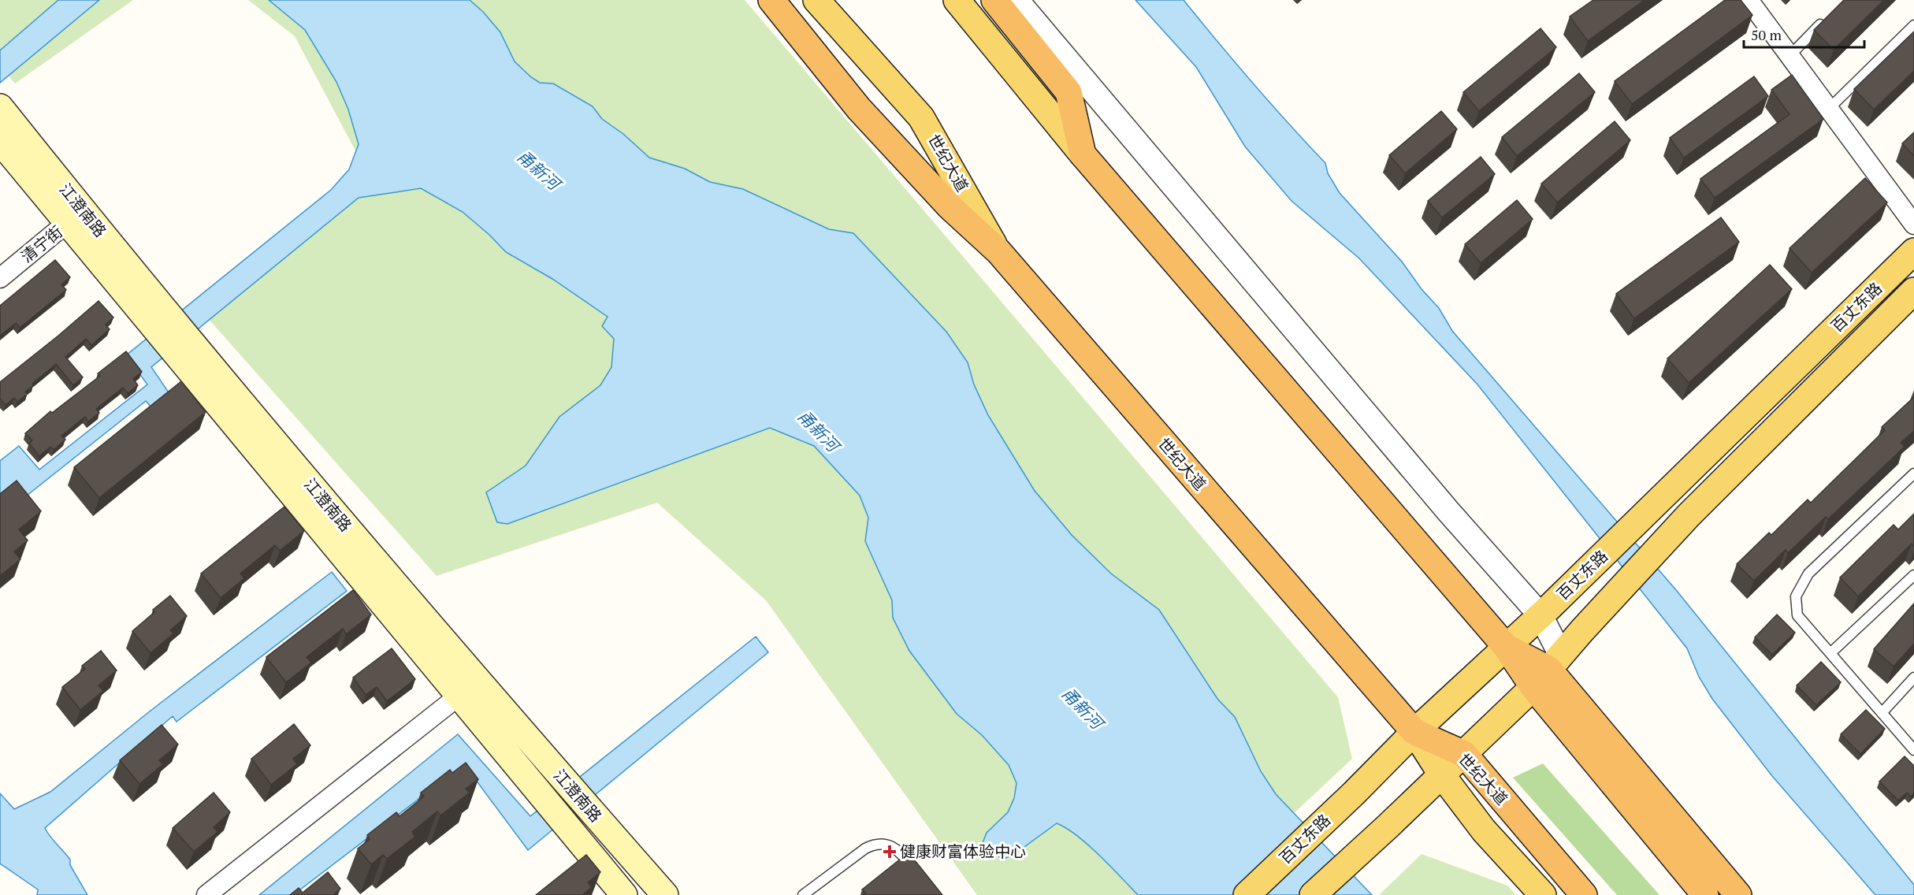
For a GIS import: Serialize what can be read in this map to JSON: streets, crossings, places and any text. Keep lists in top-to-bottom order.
{
  "streets": {
    "highway": ["世纪大道"],
    "main road": ["江澄南路", "百丈东路"],
    "street": ["清宁街"]
  },
  "crossings": [
    ["世纪大道", "百丈东路"],
    ["江澄南路", "清宁街"]
  ],
  "water": ["甬新河"],
  "places": {
    "health": ["健康财富体验中心"]
  },
  "scale_bar": "50 m"
}
